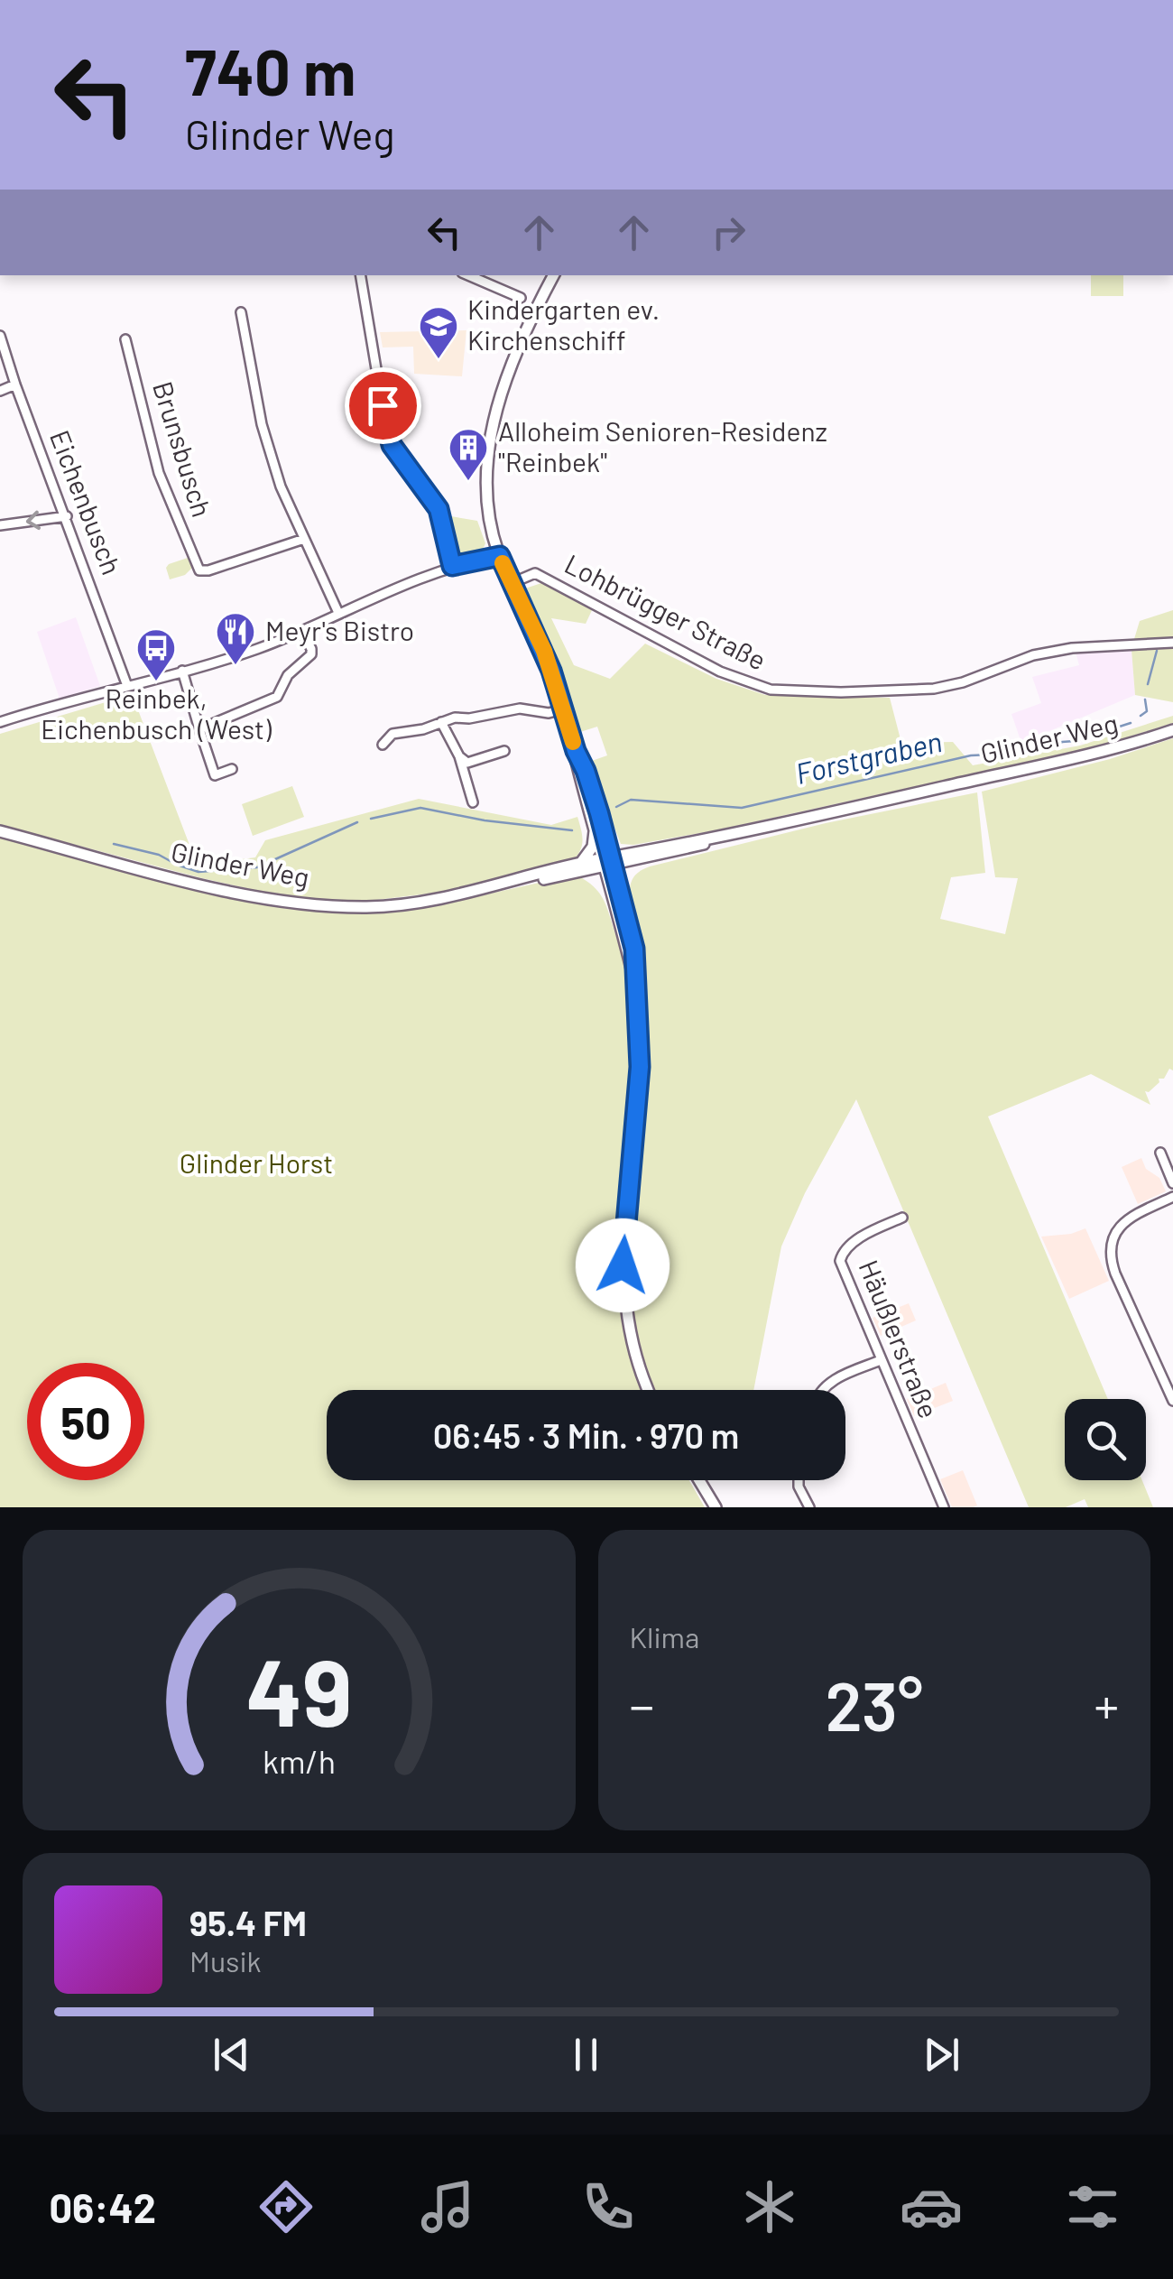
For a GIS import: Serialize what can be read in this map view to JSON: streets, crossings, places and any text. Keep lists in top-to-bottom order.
{
  "streets": {
    "main road": ["Glinder Weg"],
    "street": [
      "Brunsbusch",
      "Eichenbusch",
      "Lohbrügger Straße",
      "Häußlerstraße"
    ]
  },
  "water": ["Forstgraben"],
  "parks": ["Glinder Horst"],
  "places": {
    "school or university": ["Kindergarten ev. Kirchenschiff"],
    "building": ["Alloheim Senioren-Residenz \"Reinbek\""],
    "restaurant": ["Meyr's Bistro"],
    "bus stop": ["Reinbek, Eichenbusch (West)"]
  },
  "page": {
    "turn": ["740 m", "Glinder Weg"],
    "limit": "50",
    "trip": "06:45 · 3 Min. · 970 m",
    "tile": "Klima",
    "heat": ["−", "23°", "+"],
    "song": ["95.4 FM", "Musik"],
    "tabs": "06:42",
    "gauge": ["49", "km/h"]
  }
}
